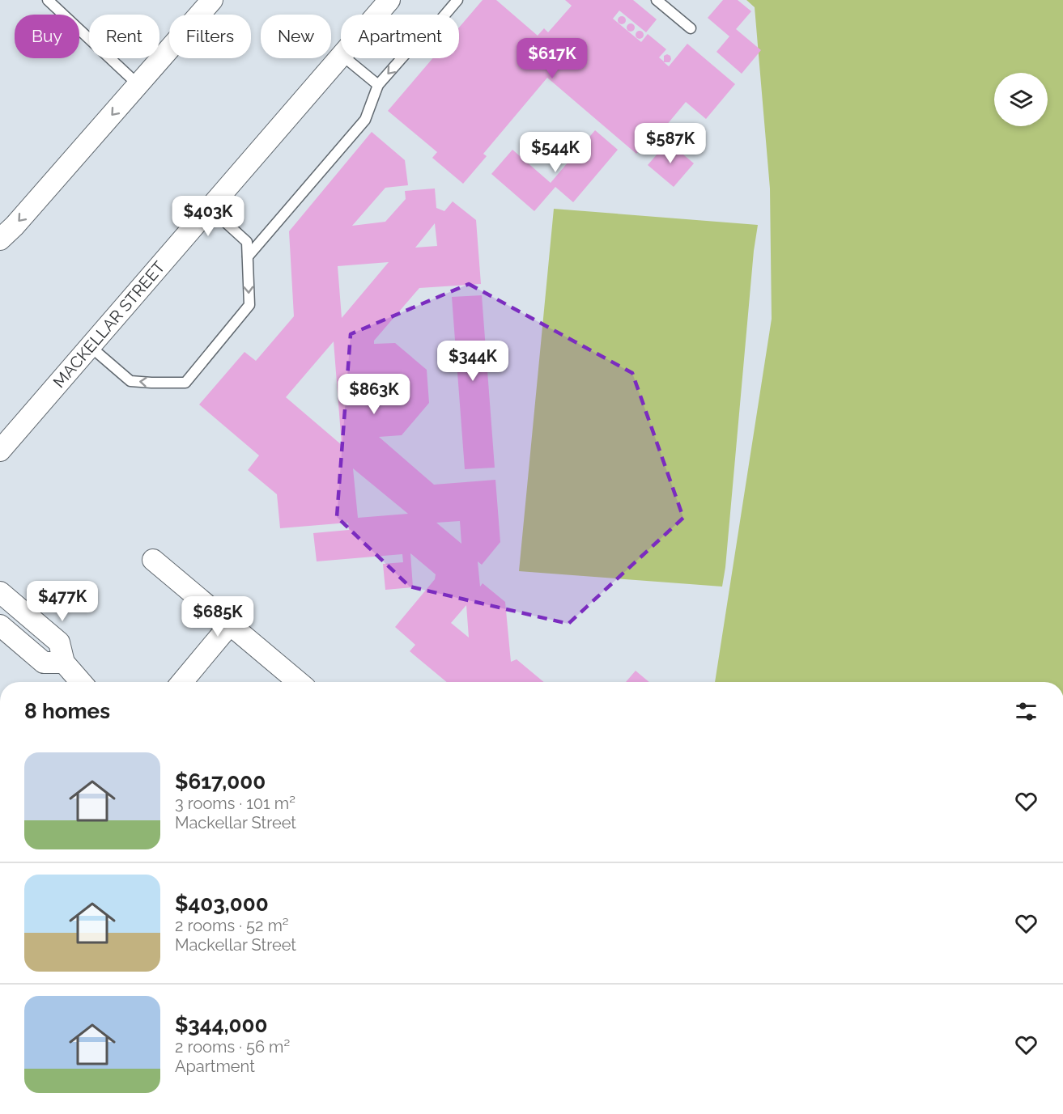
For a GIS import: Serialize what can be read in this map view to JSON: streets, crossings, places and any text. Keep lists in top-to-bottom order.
{
  "streets": {
    "street": ["MACKELLAR STREET"]
  },
  "page": {
    "chip": [
      "Buy",
      "Rent",
      "Filters",
      "New",
      "Apartment"
    ],
    "price": [
      "$617K",
      "$587K",
      "$544K",
      "$403K",
      "$344K",
      "$863K",
      "$477K",
      "$685K"
    ],
    "heading": "8 homes",
    "list": [
      {
        "name": "$617,000",
        "note": "3 rooms · 101 m² · Mackellar Street"
      },
      {
        "name": "$403,000",
        "note": "2 rooms · 52 m² · Mackellar Street"
      },
      {
        "name": "$344,000",
        "note": "2 rooms · 56 m² · Apartment"
      }
    ]
  }
}
